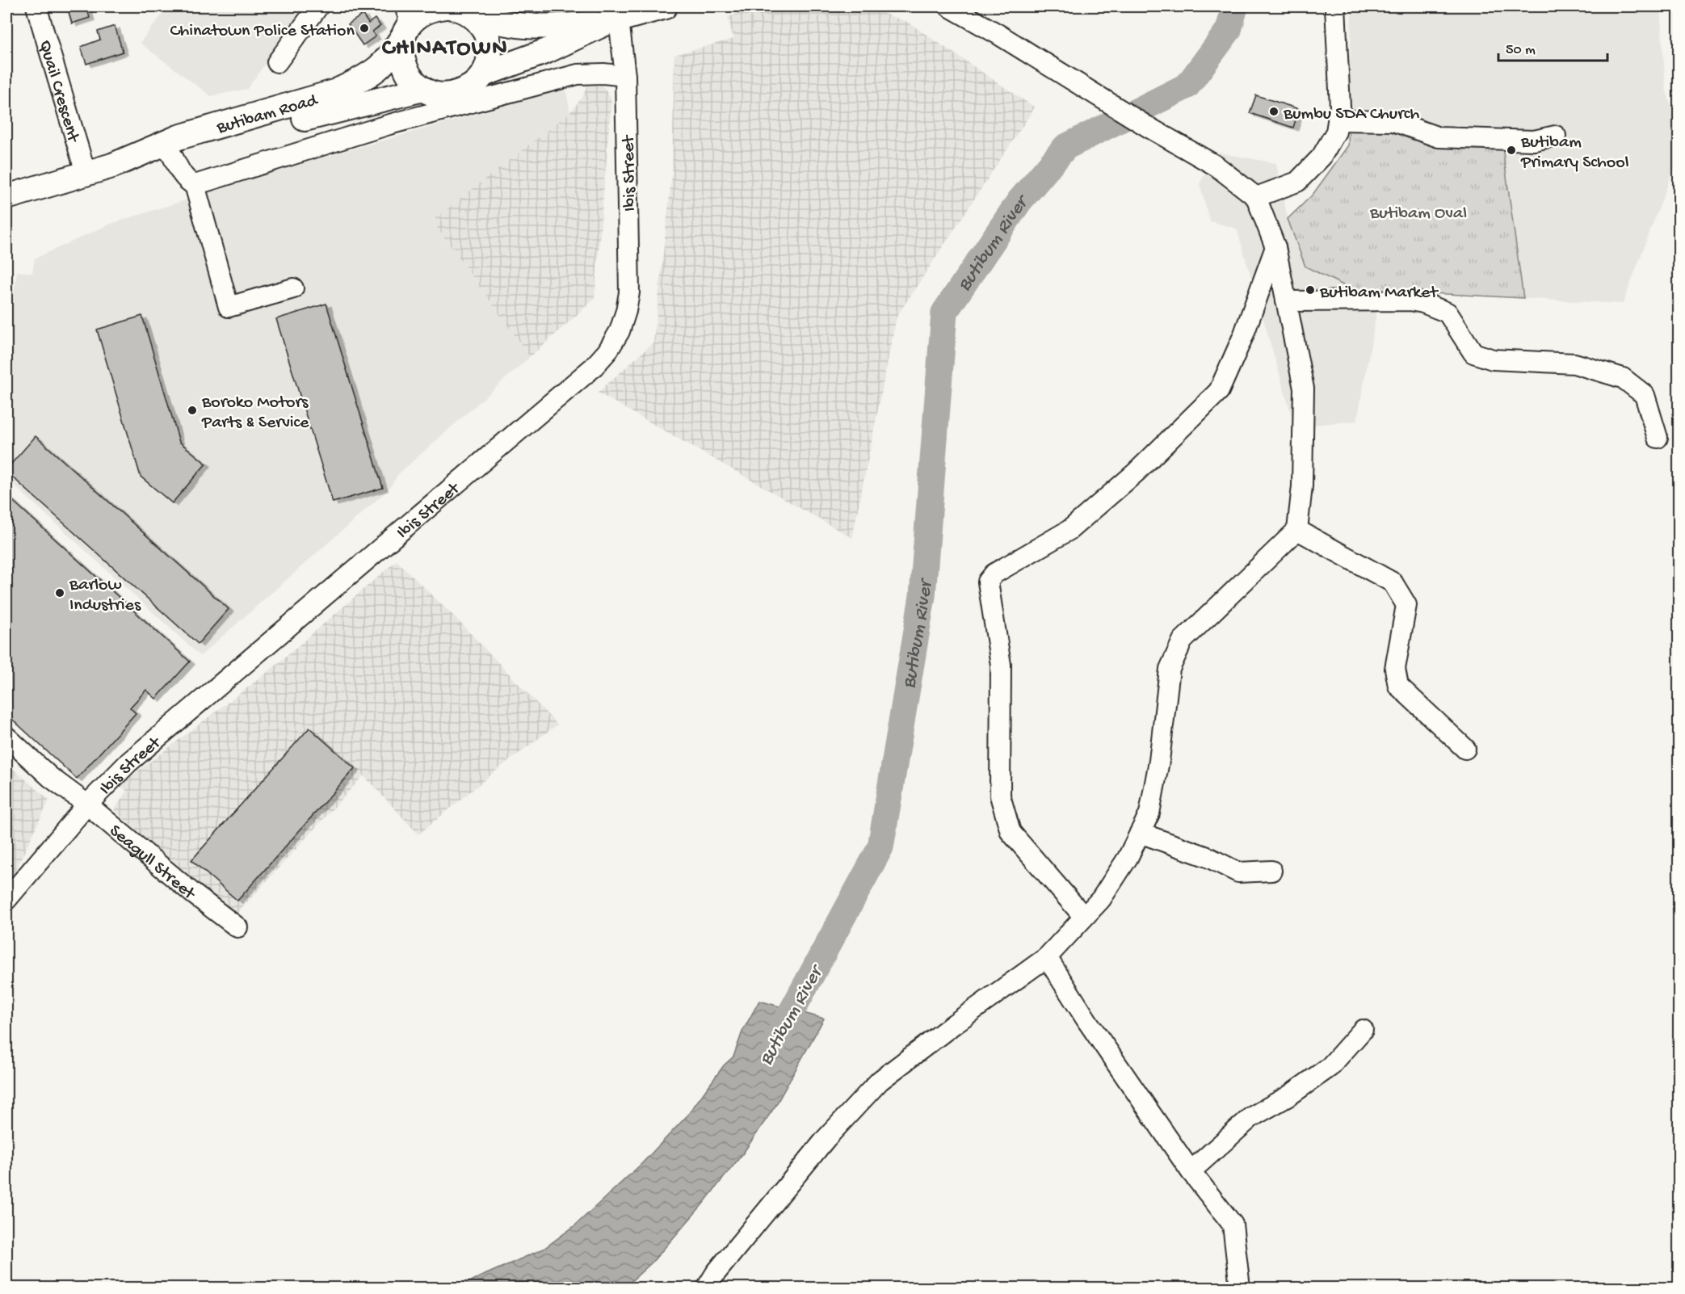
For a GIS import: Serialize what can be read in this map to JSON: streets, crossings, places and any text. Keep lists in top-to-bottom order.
{
  "streets": {
    "main road": ["Butibam Road"],
    "street": ["Quail Crescent", "Ibis Street", "Seagull Street"]
  },
  "crossings": [
    ["Quail Crescent", "Butibam Road"],
    ["Ibis Street", "Seagull Street"]
  ],
  "districts": ["CHINATOWN"],
  "water": ["Butibum River"],
  "parks": ["Butibam Oval"],
  "places": [
    "Chinatown Police Station",
    "Bumbu SDA Church",
    "Butibam Primary School",
    "Butibam Market",
    "Boroko Motors Parts & Service",
    "Barlow Industries"
  ],
  "scale_bar": "50 m"
}
